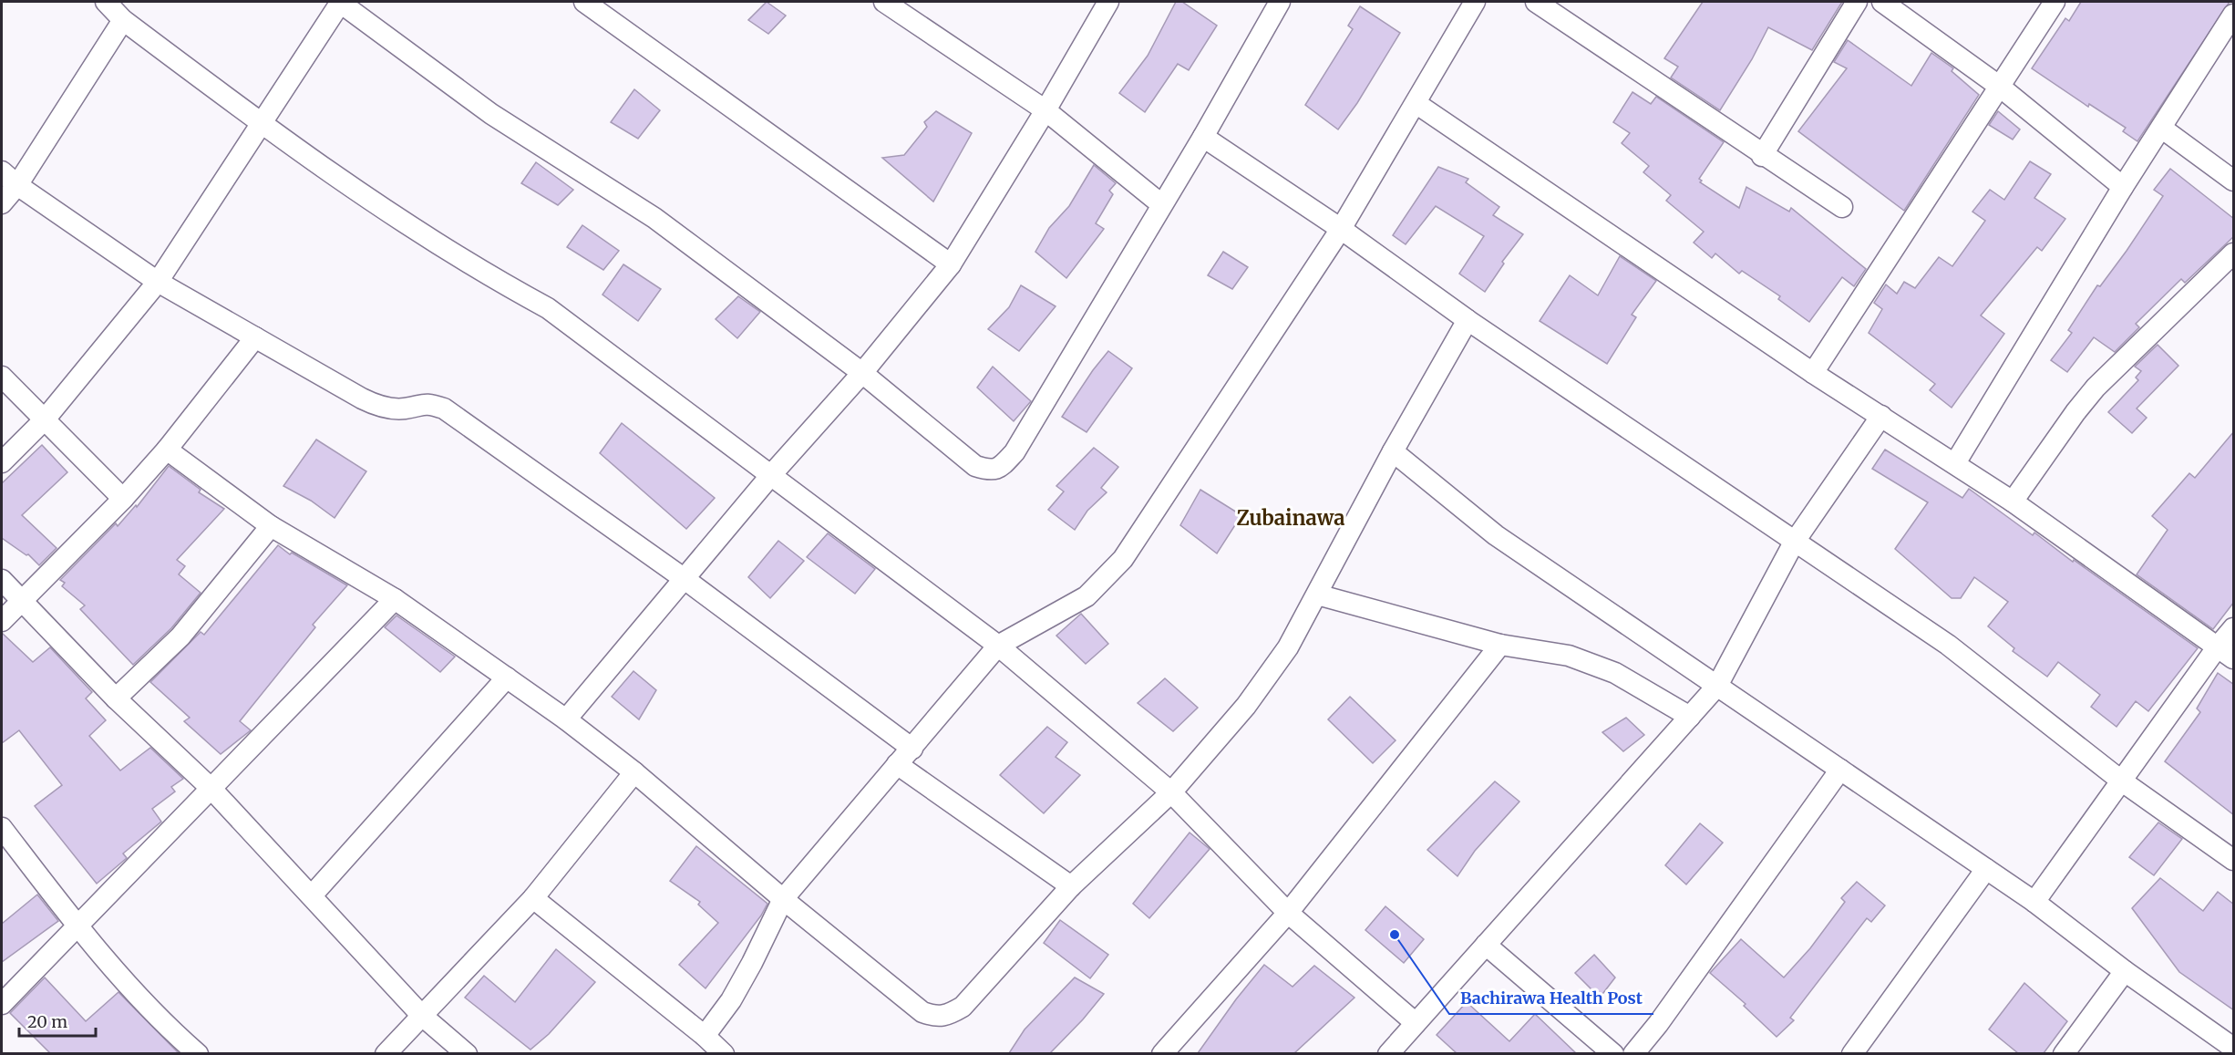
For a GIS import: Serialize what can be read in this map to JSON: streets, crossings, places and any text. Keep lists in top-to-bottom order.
{
  "districts": ["Zubainawa"],
  "places": ["Bachirawa Health Post"],
  "scale_bar": "20 m"
}
